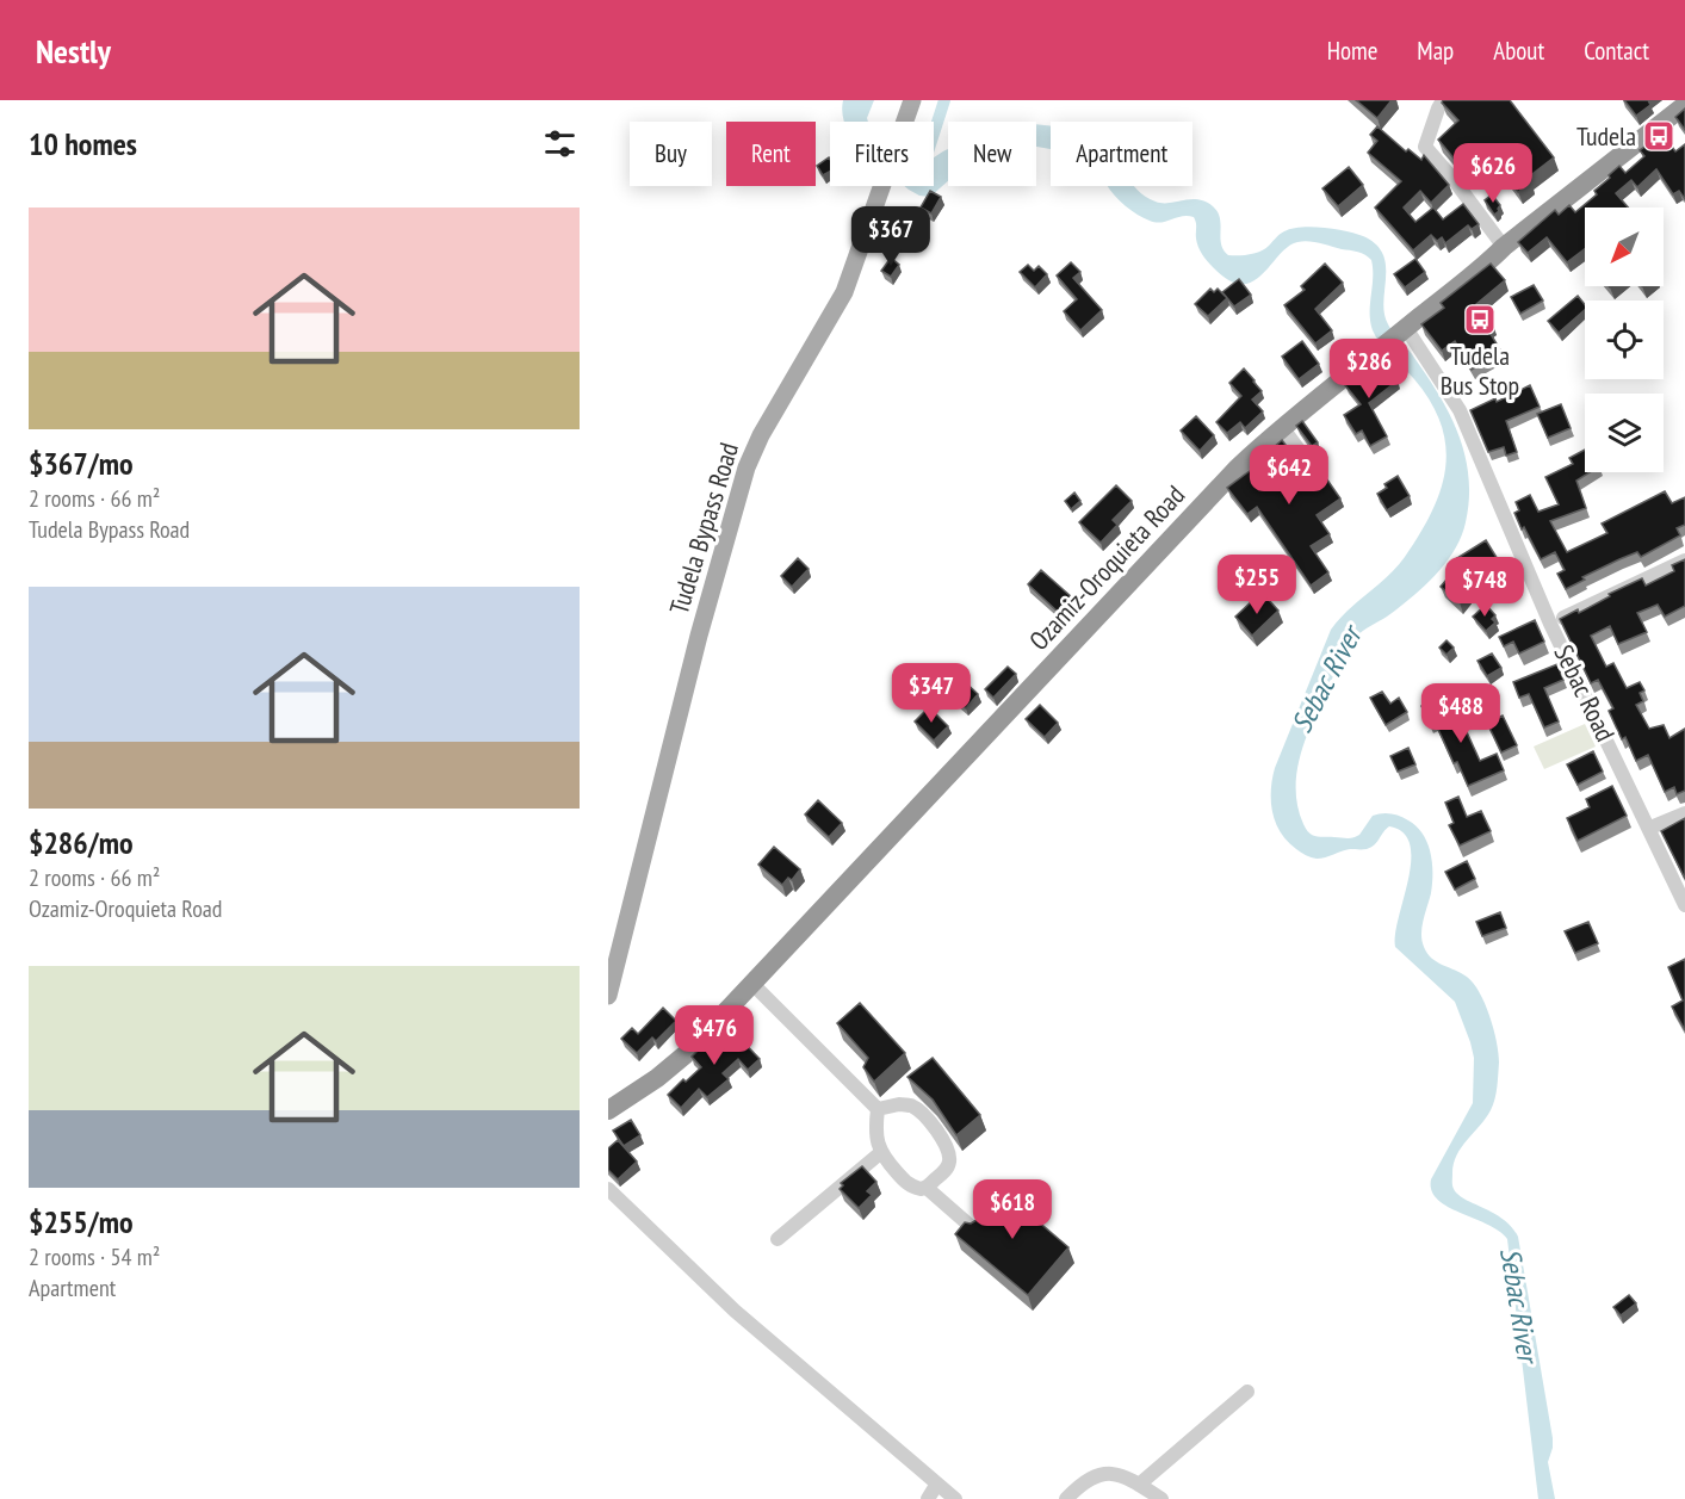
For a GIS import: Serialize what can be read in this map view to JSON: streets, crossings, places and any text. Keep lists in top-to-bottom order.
{
  "streets": {
    "highway": ["Ozamiz-Oroquieta Road"],
    "main road": ["Tudela Bypass Road"],
    "street": ["Sebac Road"]
  },
  "crossings": [
    ["Ozamiz-Oroquieta Road", "Sebac Road"]
  ],
  "water": ["Sebac River"],
  "places": {
    "bus stop": ["Tudela", "Tudela Bus Stop"]
  },
  "north": "bottom left",
  "page": {
    "header": "Nestly",
    "nav": [
      "Home",
      "Map",
      "About",
      "Contact"
    ],
    "heading": "10 homes",
    "chip": [
      "Buy",
      "Rent",
      "Filters",
      "New",
      "Apartment"
    ],
    "price": [
      "$626",
      "$367",
      "$286",
      "$642",
      "$255",
      "$748",
      "$347",
      "$488",
      "$476",
      "$618"
    ],
    "list": [
      {
        "name": "$367/mo",
        "note": "2 rooms · 66 m² · Tudela Bypass Road"
      },
      {
        "name": "$286/mo",
        "note": "2 rooms · 66 m² · Ozamiz-Oroquieta Road"
      },
      {
        "name": "$255/mo",
        "note": "2 rooms · 54 m² · Apartment"
      }
    ]
  }
}
